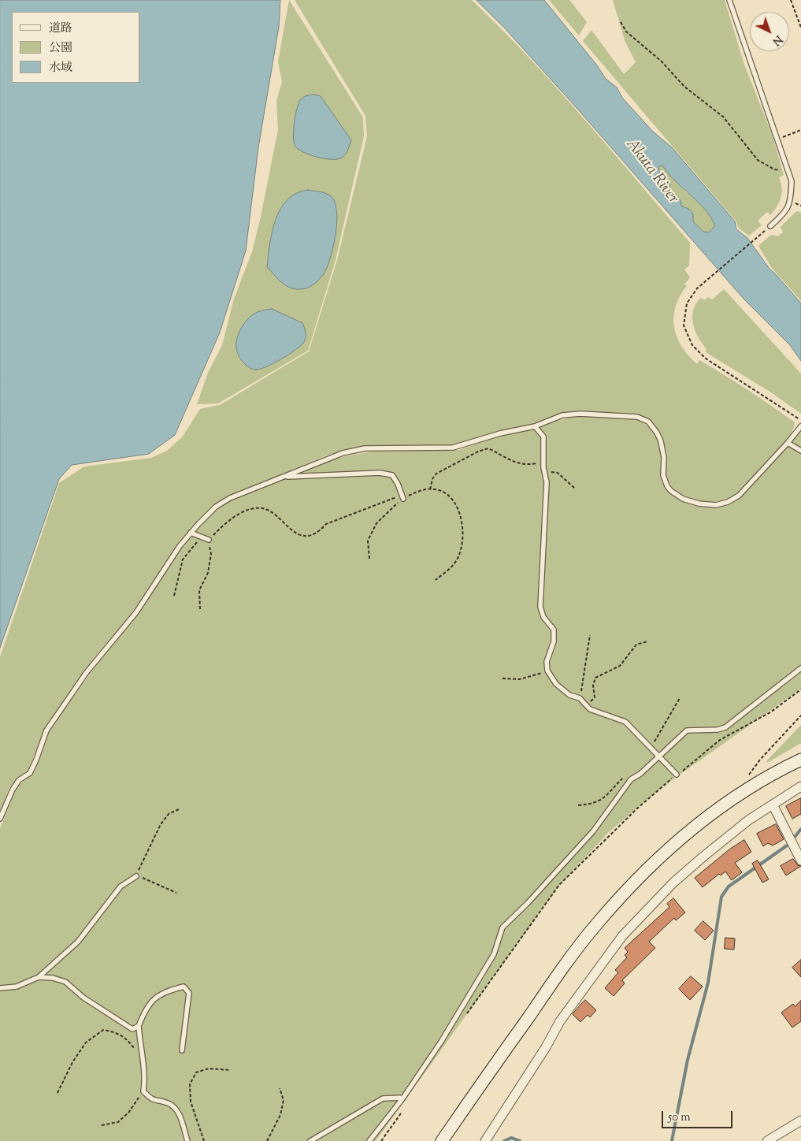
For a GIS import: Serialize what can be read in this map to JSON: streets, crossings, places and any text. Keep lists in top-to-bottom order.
{
  "water": ["Akuta River"],
  "legend": ["道路", "公園", "水域"],
  "scale_bar": "50 m",
  "north": "bottom right"
}
